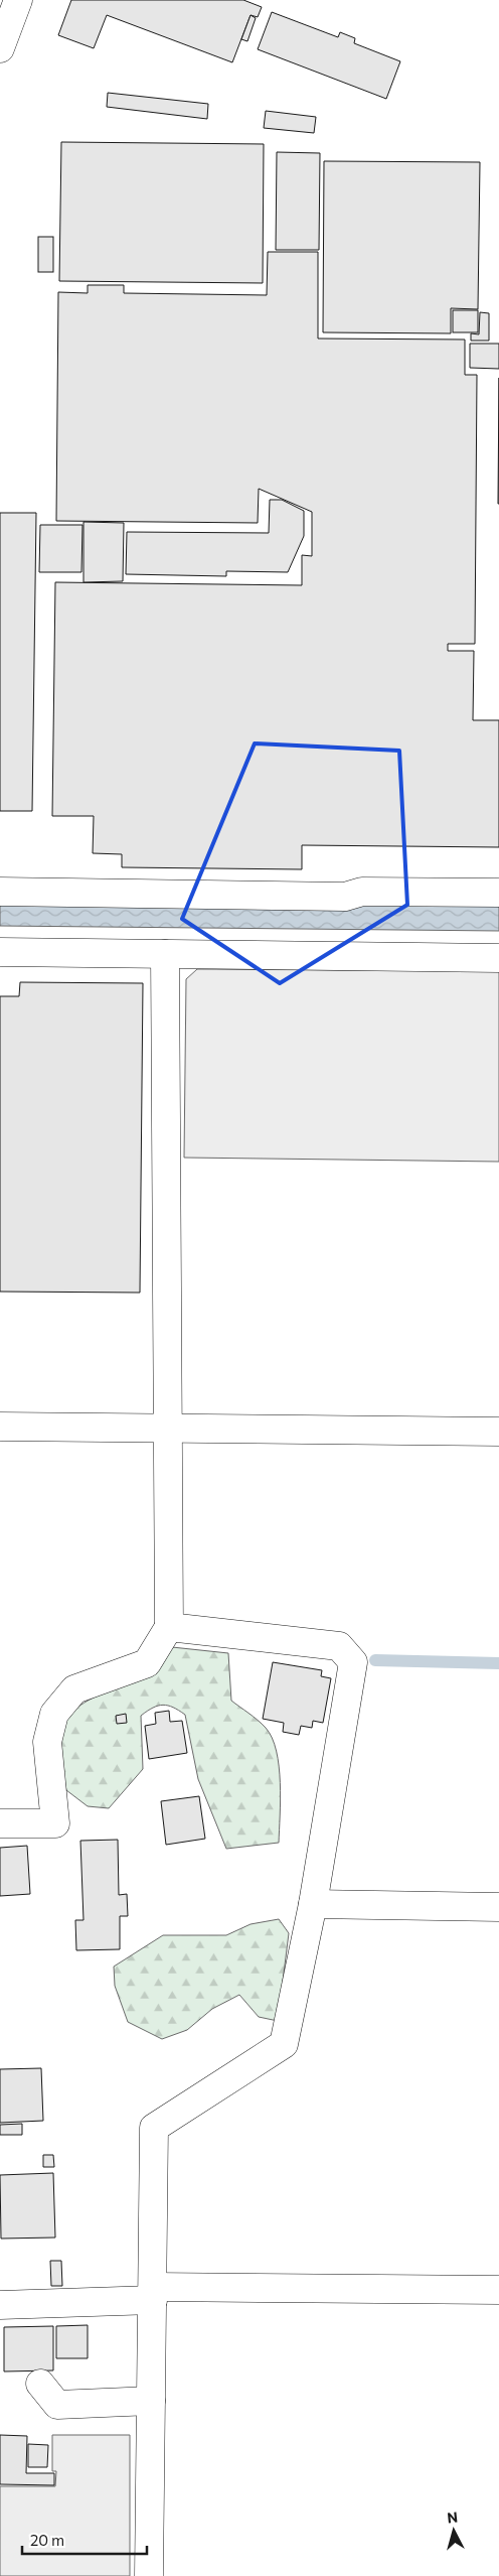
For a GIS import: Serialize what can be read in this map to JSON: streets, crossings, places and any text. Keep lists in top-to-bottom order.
{
  "scale_bar": "20 m",
  "north": "top"
}
